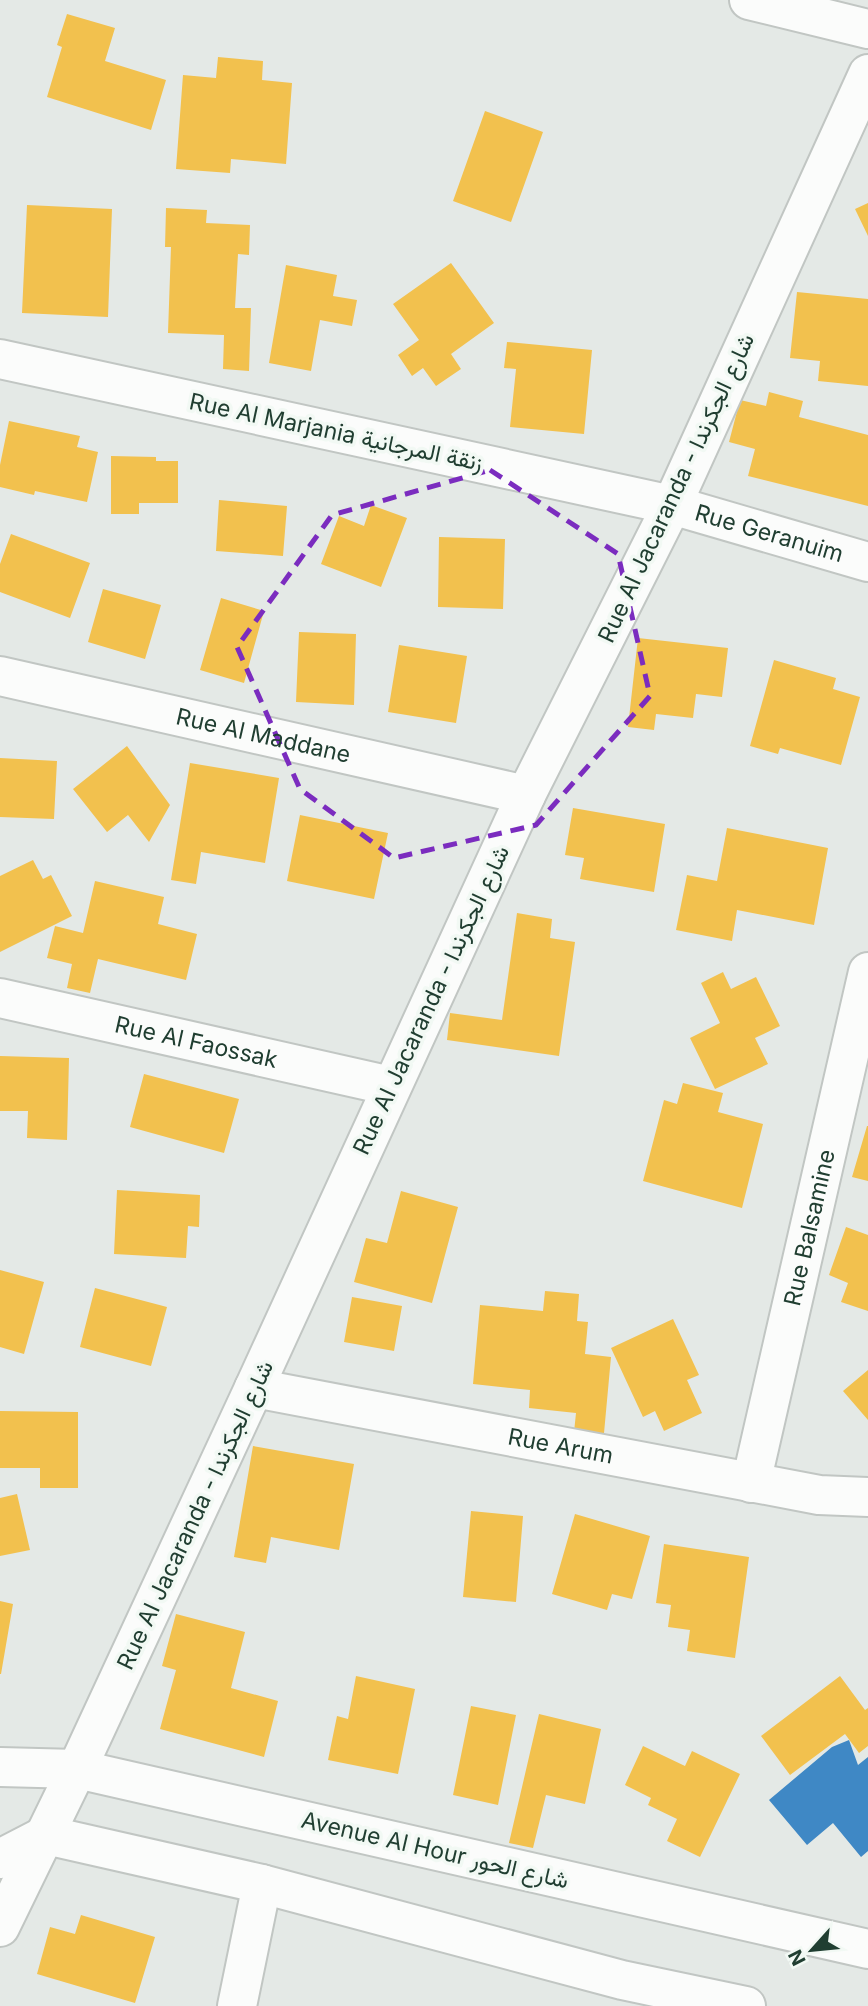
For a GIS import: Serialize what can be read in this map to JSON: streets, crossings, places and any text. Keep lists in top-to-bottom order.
{
  "streets": {
    "street": [
      "Rue Al Marjania زنقة المرجانية",
      "Rue Al Jacaranda - شارع الجكرندا",
      "Rue Geranuim",
      "Rue Al Maddane",
      "Rue Al Faossak",
      "Rue Balsamine",
      "Rue Arum",
      "Avenue Al Hour شارع الحور"
    ]
  },
  "crossings": [
    ["Rue Al Marjania زنقة المرجانية", "Rue Al Jacaranda - شارع الجكرندا"],
    ["Rue Al Marjania زنقة المرجانية", "Rue Geranuim"],
    ["Rue Al Jacaranda - شارع الجكرندا", "Rue Geranuim"],
    ["Rue Al Jacaranda - شارع الجكرندا", "Rue Al Maddane"],
    ["Rue Al Jacaranda - شارع الجكرندا", "Rue Al Faossak"],
    ["Rue Al Jacaranda - شارع الجكرندا", "Rue Arum"],
    ["Rue Al Jacaranda - شارع الجكرندا", "Avenue Al Hour شارع الحور"],
    ["Rue Balsamine", "Rue Arum"]
  ],
  "north": "bottom left"
}
